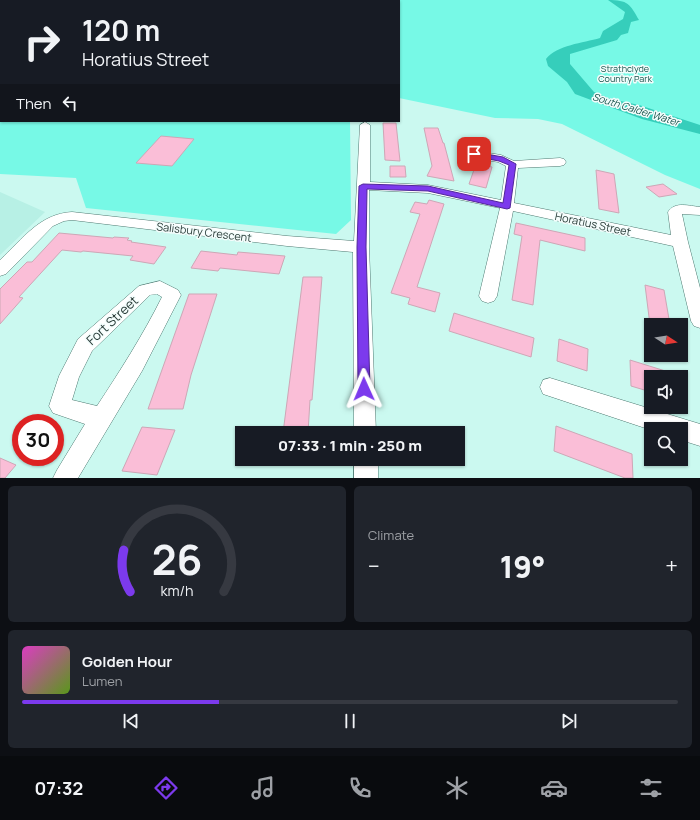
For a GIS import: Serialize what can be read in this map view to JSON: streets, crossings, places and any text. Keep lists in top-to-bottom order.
{
  "streets": {
    "street": ["Horatius Street", "Salisbury Crescent", "Fort Street"]
  },
  "water": ["South Calder Water"],
  "parks": ["Strathclyde Country Park"],
  "north": "right",
  "page": {
    "turn": ["120 m", "Horatius Street"],
    "then": "Then",
    "limit": "30",
    "trip": "07:33 · 1 min · 250 m",
    "tile": "Climate",
    "heat": ["−", "19°", "+"],
    "song": ["Golden Hour", "Lumen"],
    "tabs": "07:32",
    "gauge": ["26", "km/h"]
  }
}
